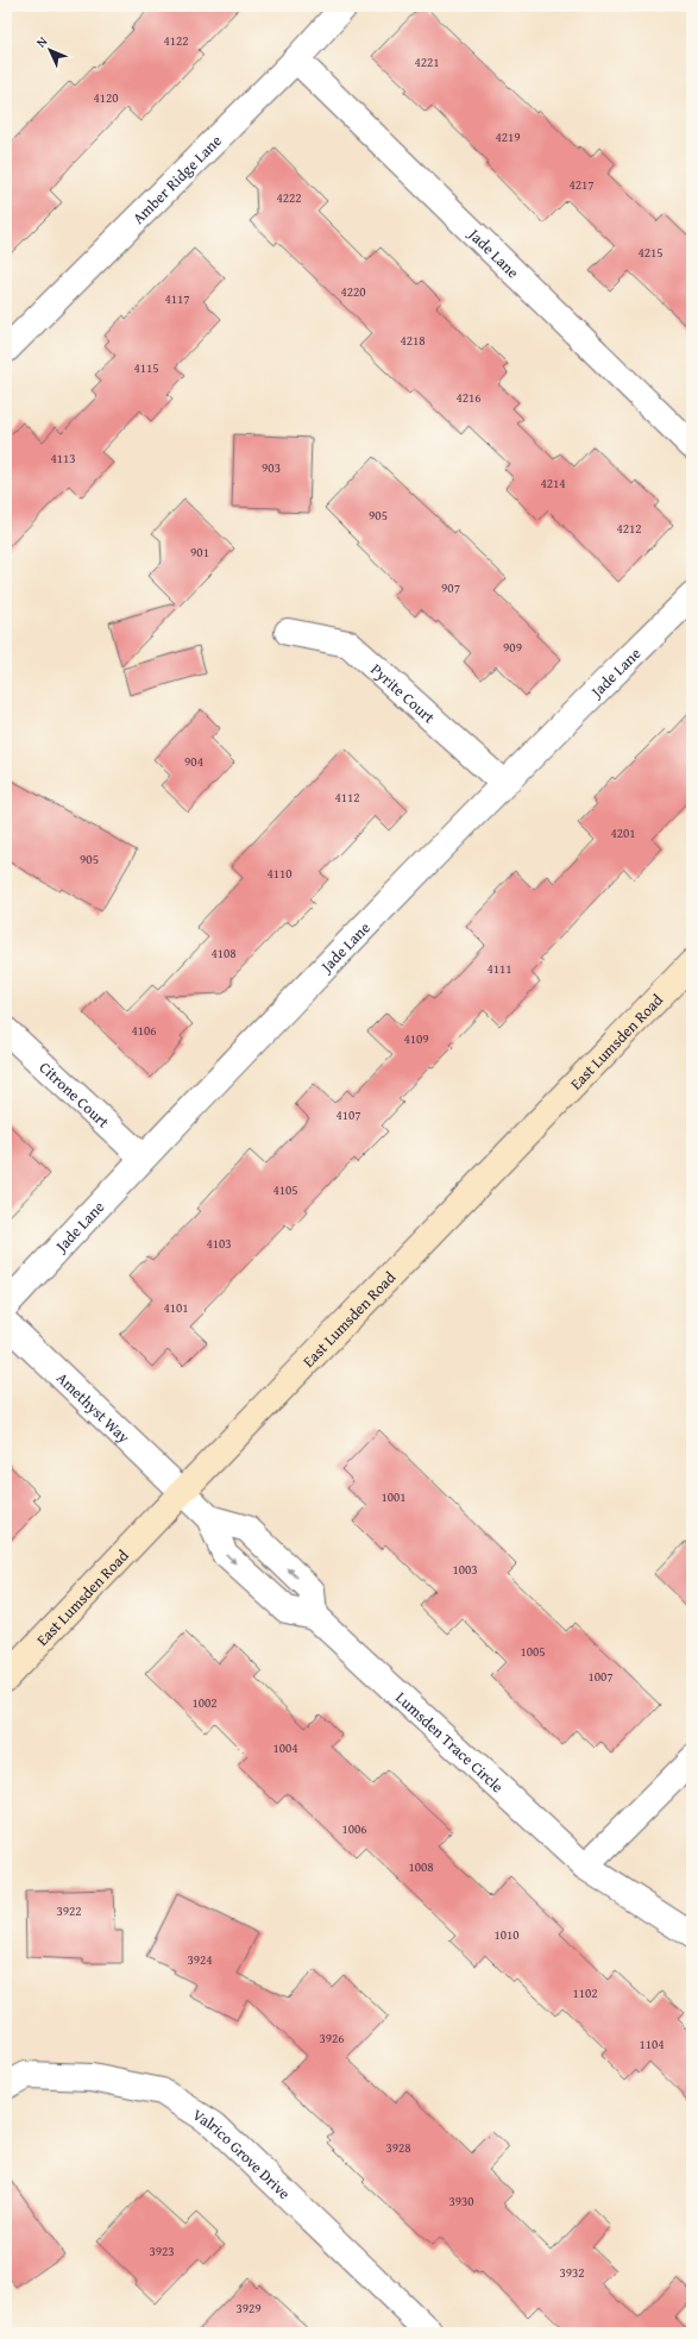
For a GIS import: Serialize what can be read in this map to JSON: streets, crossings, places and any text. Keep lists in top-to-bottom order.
{
  "streets": {
    "street": [
      "Amber Ridge Lane",
      "Jade Lane",
      "Pyrite Court",
      "East Lumsden Road",
      "Citrone Court",
      "Amethyst Way",
      "Lumsden Trace Circle",
      "Valrico Grove Drive"
    ]
  },
  "crossings": [
    ["Amber Ridge Lane", "Jade Lane"],
    ["Jade Lane", "Pyrite Court"],
    ["Jade Lane", "Citrone Court"],
    ["East Lumsden Road", "Amethyst Way"],
    ["East Lumsden Road", "Lumsden Trace Circle"],
    ["Amethyst Way", "Lumsden Trace Circle"]
  ],
  "house_numbers": [
    "4122",
    "4221",
    "4120",
    "4219",
    "4217",
    "4222",
    "4215",
    "4220",
    "4117",
    "4218",
    "4115",
    "4216",
    "4113",
    "903",
    "4214",
    "905",
    "4212",
    "901",
    "907",
    "909",
    "904",
    "4112",
    "4201",
    "905",
    "4110",
    "4108",
    "4111",
    "4106",
    "4109",
    "4107",
    "4105",
    "4103",
    "4101",
    "1001",
    "1003",
    "1005",
    "1007",
    "1002",
    "1004",
    "1006",
    "1008",
    "3922",
    "1010",
    "3924",
    "1102",
    "3926",
    "1104",
    "3928",
    "3930",
    "3923",
    "3932",
    "3929"
  ],
  "north": "top left"
}
